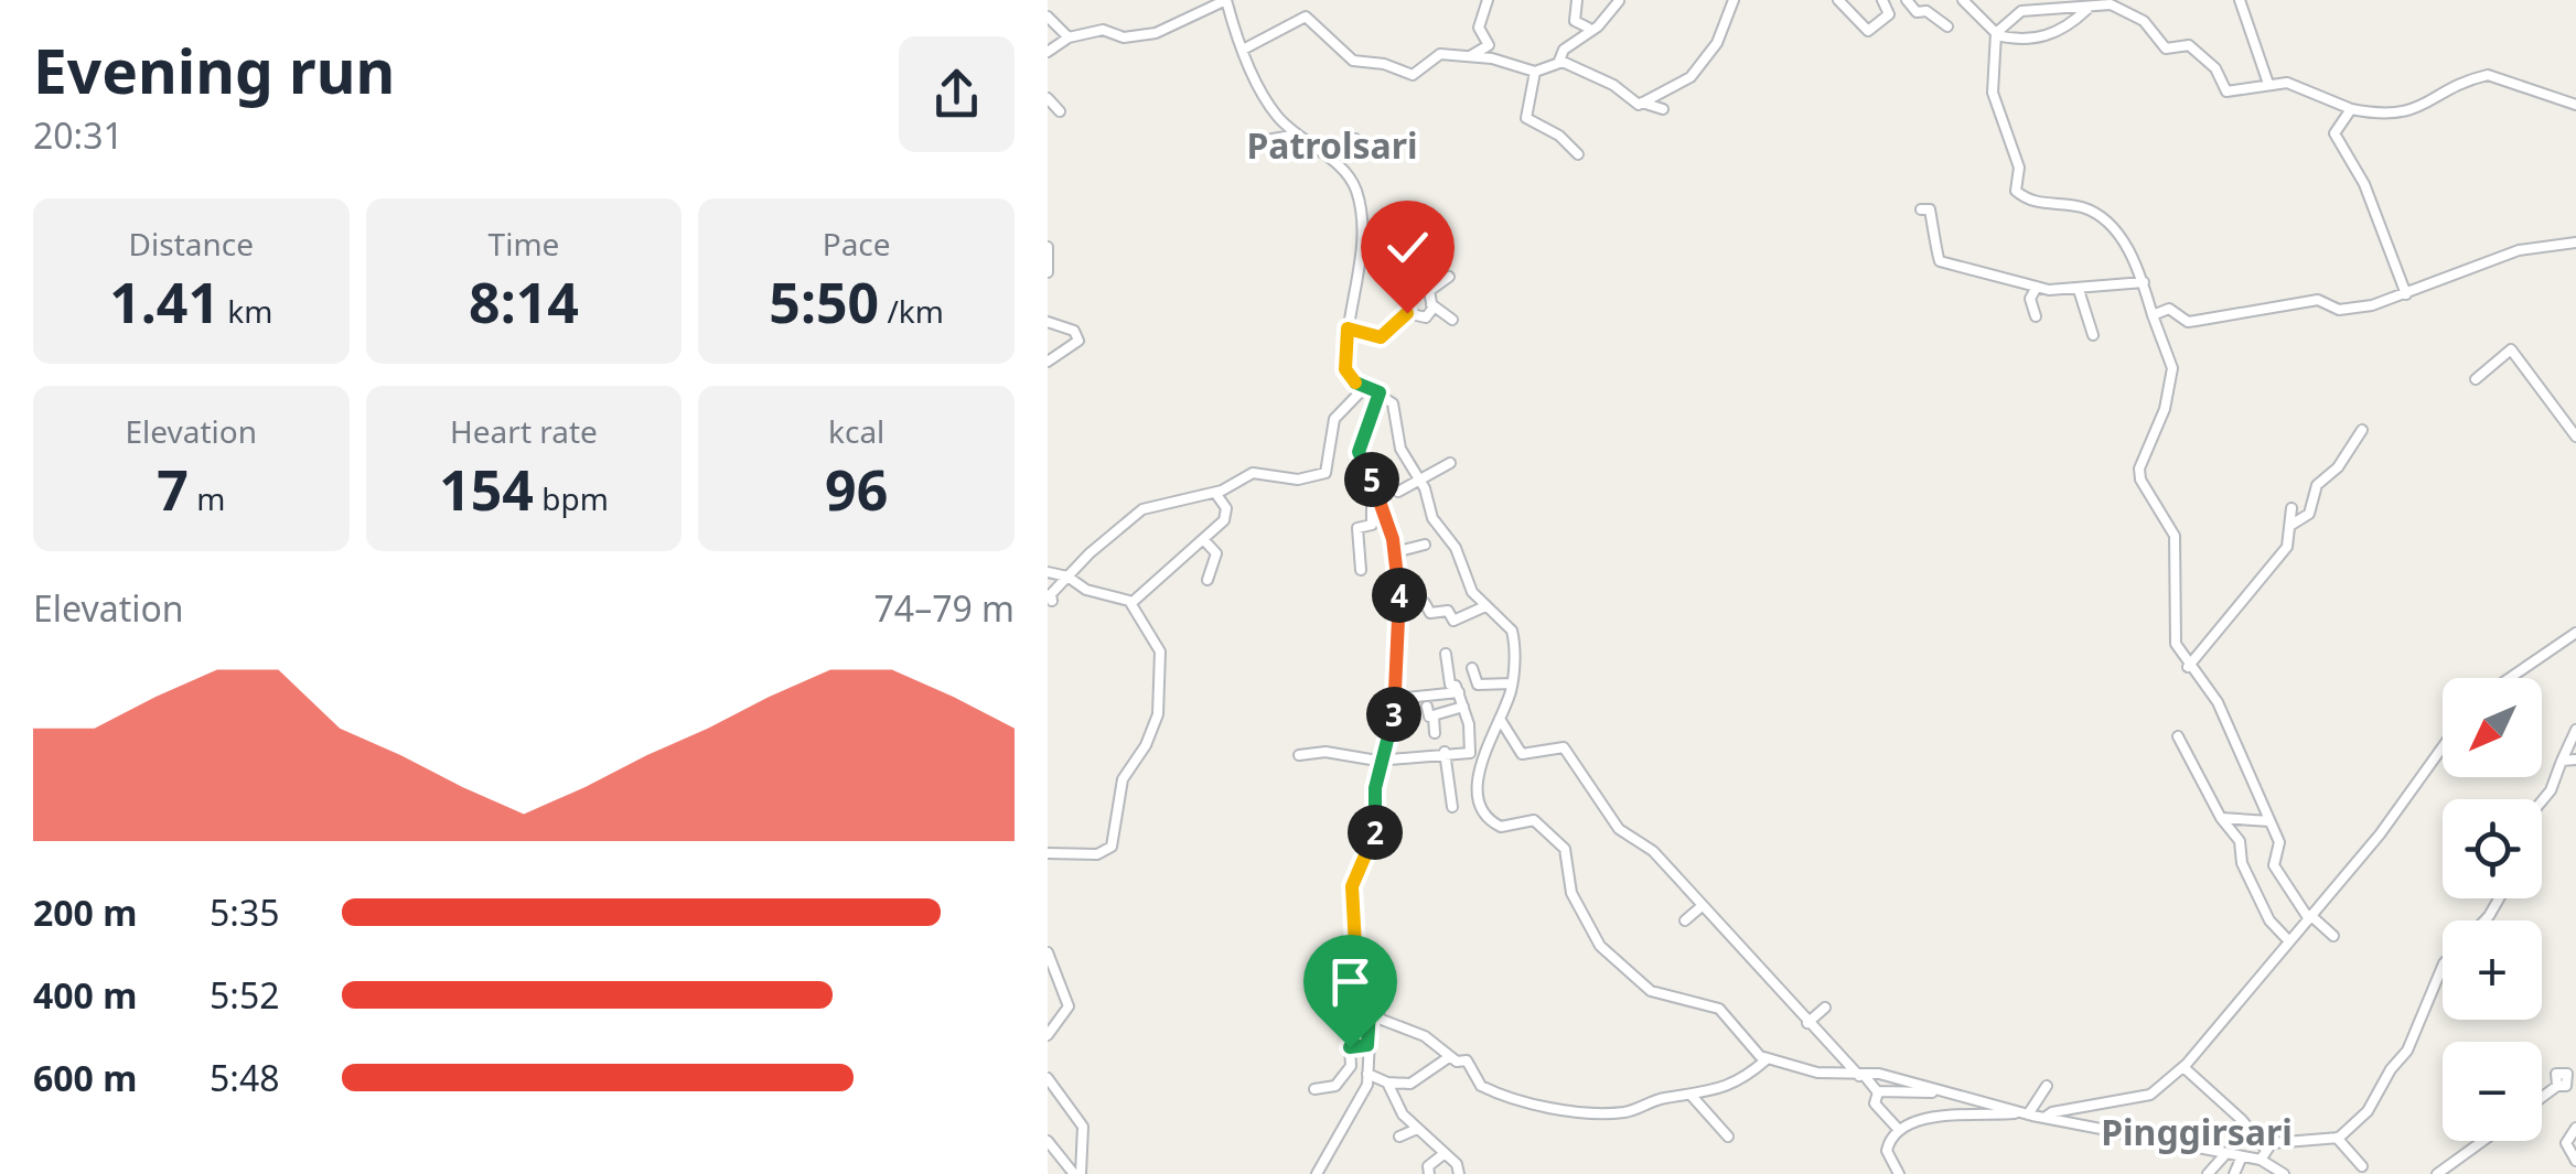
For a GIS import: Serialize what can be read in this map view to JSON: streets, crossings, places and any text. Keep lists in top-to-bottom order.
{
  "districts": ["Patrolsari", "Pinggirsari"],
  "north": "bottom left",
  "page": {
    "heading": ["Evening run", "20:31"],
    "stats": [
      ["Distance", "1.41 km"],
      ["Time", "8:14"],
      ["Pace", "5:50 /km"],
      ["Elevation", "7 m"],
      ["Heart rate", "154 bpm"],
      ["kcal", "96"]
    ],
    "pins": [
      "5",
      "4",
      "3",
      "2"
    ],
    "chart": ["Elevation", "74–79 m"],
    "map_buttons": ["+", "−"],
    "list": [
      {
        "name": "200 m",
        "note": "5:35"
      },
      {
        "name": "400 m",
        "note": "5:52"
      },
      {
        "name": "600 m",
        "note": "5:48"
      }
    ]
  }
}
